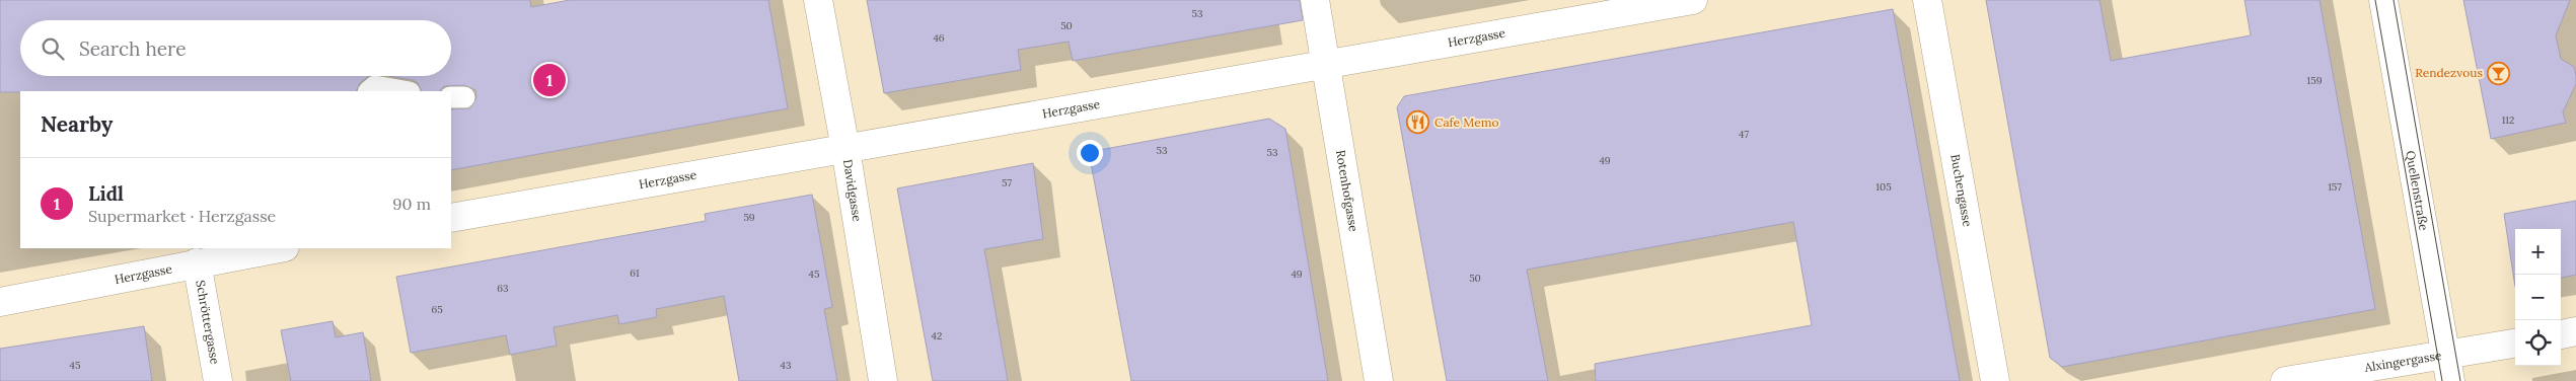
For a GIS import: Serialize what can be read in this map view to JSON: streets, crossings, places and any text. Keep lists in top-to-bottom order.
{
  "streets": {
    "street": [
      "Herzgasse",
      "Davidgasse",
      "Rotenhofgasse",
      "Buchengasse",
      "Quellenstraße",
      "Schröttergasse",
      "Alxingergasse"
    ]
  },
  "crossings": [
    ["Herzgasse", "Davidgasse"],
    ["Herzgasse", "Rotenhofgasse"],
    ["Herzgasse", "Schröttergasse"],
    ["Quellenstraße", "Alxingergasse"]
  ],
  "places": {
    "bar": ["Rendezvous"],
    "restaurant": ["Cafe Memo"]
  },
  "house_numbers": [
    "53",
    "50",
    "46",
    "159",
    "112",
    "47",
    "53",
    "53",
    "49",
    "57",
    "105",
    "157",
    "59",
    "61",
    "45",
    "49",
    "50",
    "63",
    "65",
    "42",
    "45",
    "43"
  ],
  "page": {
    "search": "Search here",
    "pins": "1",
    "heading": "Nearby",
    "list": [
      {
        "mark": "1",
        "name": "Lidl",
        "note": "Supermarket · Herzgasse",
        "value": "90 m"
      }
    ],
    "map_buttons": ["+", "−"]
  }
}
